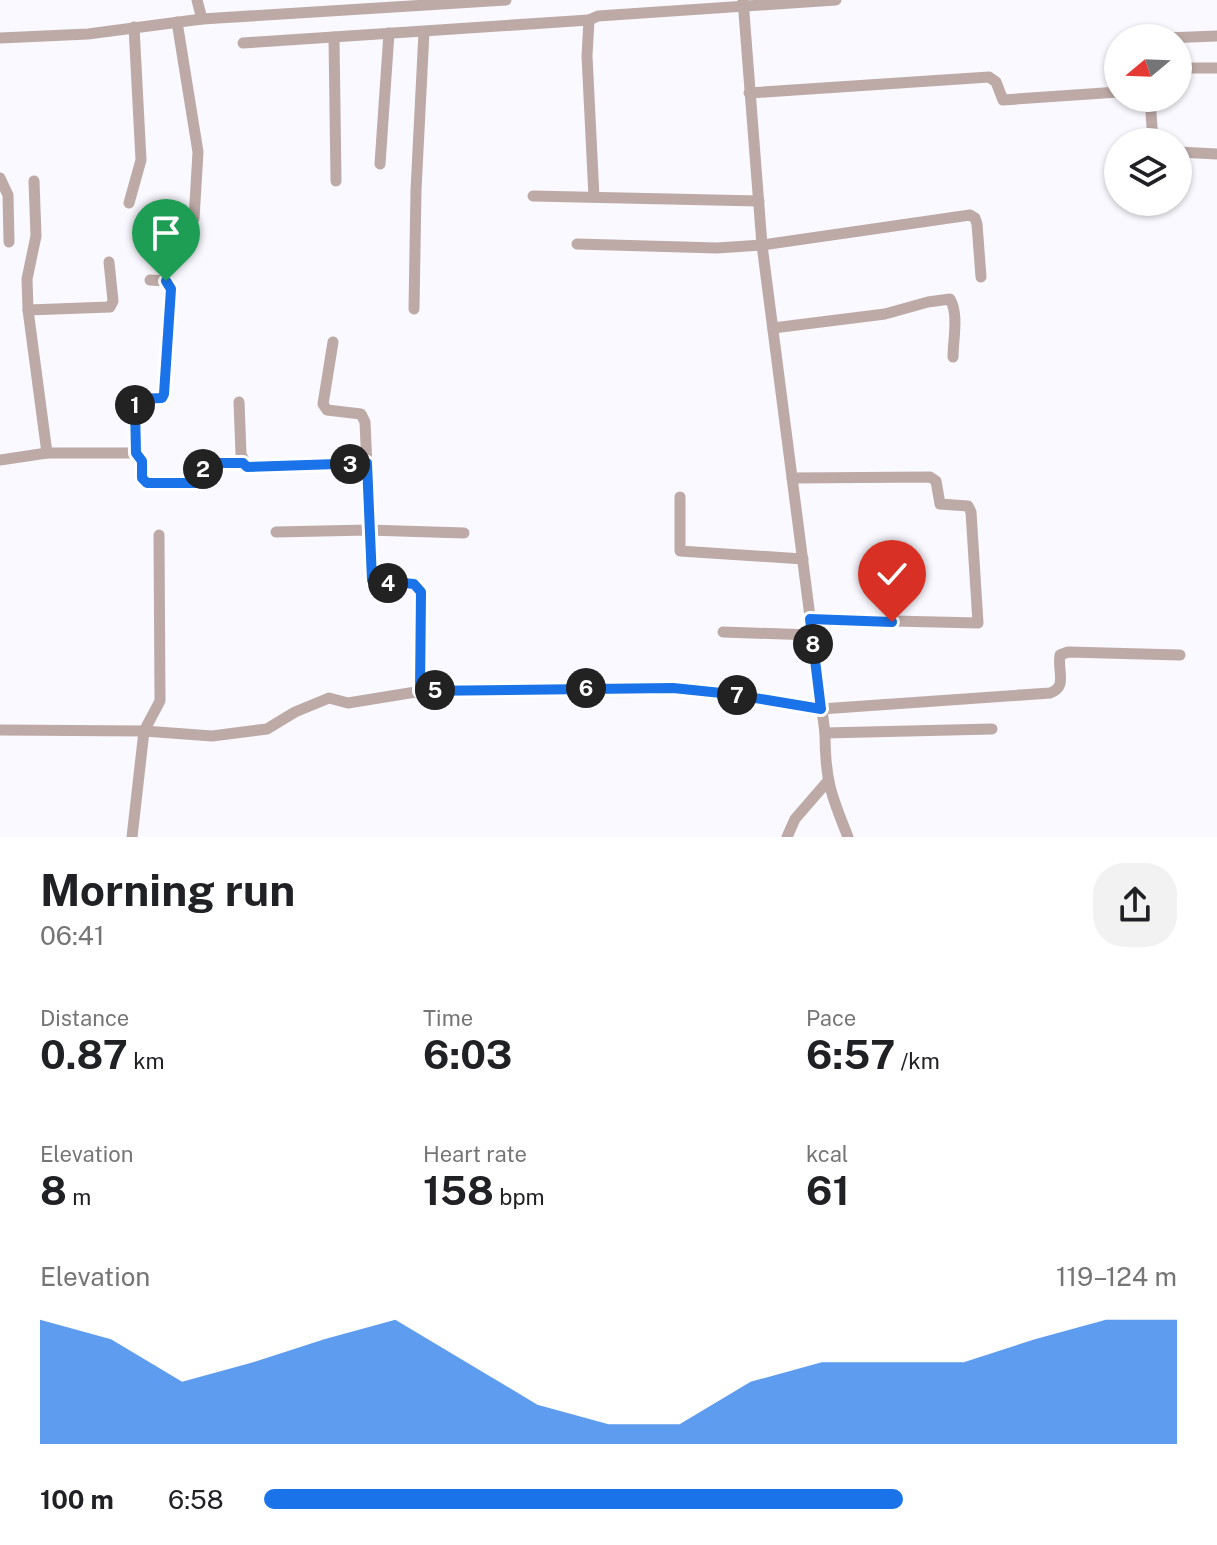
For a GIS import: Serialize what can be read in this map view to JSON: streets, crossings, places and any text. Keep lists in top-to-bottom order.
{
  "north": "left",
  "page": {
    "pins": [
      "1",
      "3",
      "2",
      "4",
      "8",
      "6",
      "5",
      "7"
    ],
    "heading": ["Morning run", "06:41"],
    "stats": [
      ["Distance", "0.87 km"],
      ["Time", "6:03"],
      ["Pace", "6:57 /km"],
      ["Elevation", "8 m"],
      ["Heart rate", "158 bpm"],
      ["kcal", "61"]
    ],
    "chart": ["Elevation", "119–124 m"],
    "list": [
      {
        "name": "100 m",
        "note": "6:58"
      }
    ]
  }
}
